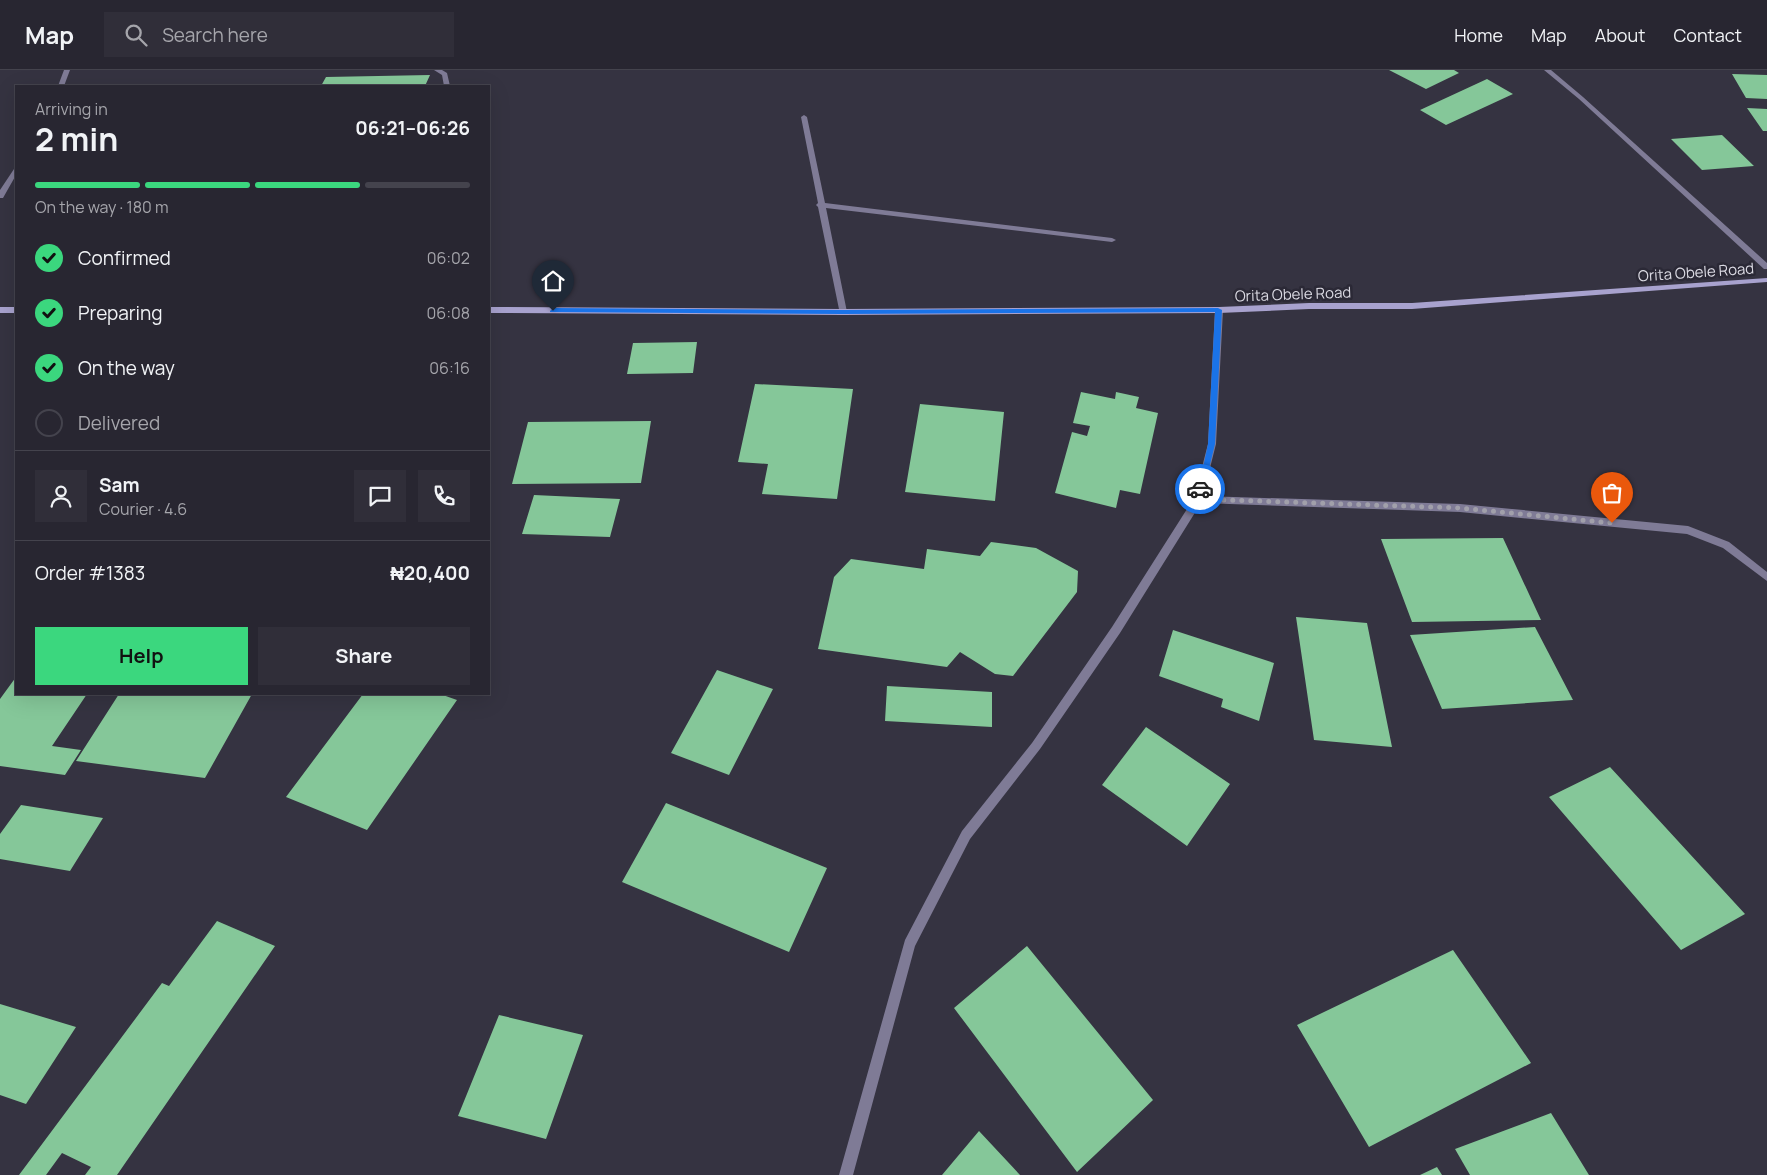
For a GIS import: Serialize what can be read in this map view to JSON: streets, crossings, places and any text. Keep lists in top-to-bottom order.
{
  "streets": {
    "main road": ["Orita Obele Road"]
  },
  "page": {
    "header": "Map",
    "search": "Search here",
    "nav": [
      "Home",
      "Map",
      "About",
      "Contact"
    ],
    "heading": ["2 min", "Arriving in", "06:21–06:26"],
    "panel": [
      "Sam",
      "Courier · 4.6",
      "Order #1383",
      "₦20,400"
    ],
    "bar": "On the way · 180 m",
    "list": [
      ["Confirmed", "06:02"],
      ["Preparing", "06:08"],
      ["On the way", "06:16"],
      "Delivered"
    ],
    "buttons": ["Help", "Share"]
  }
}
